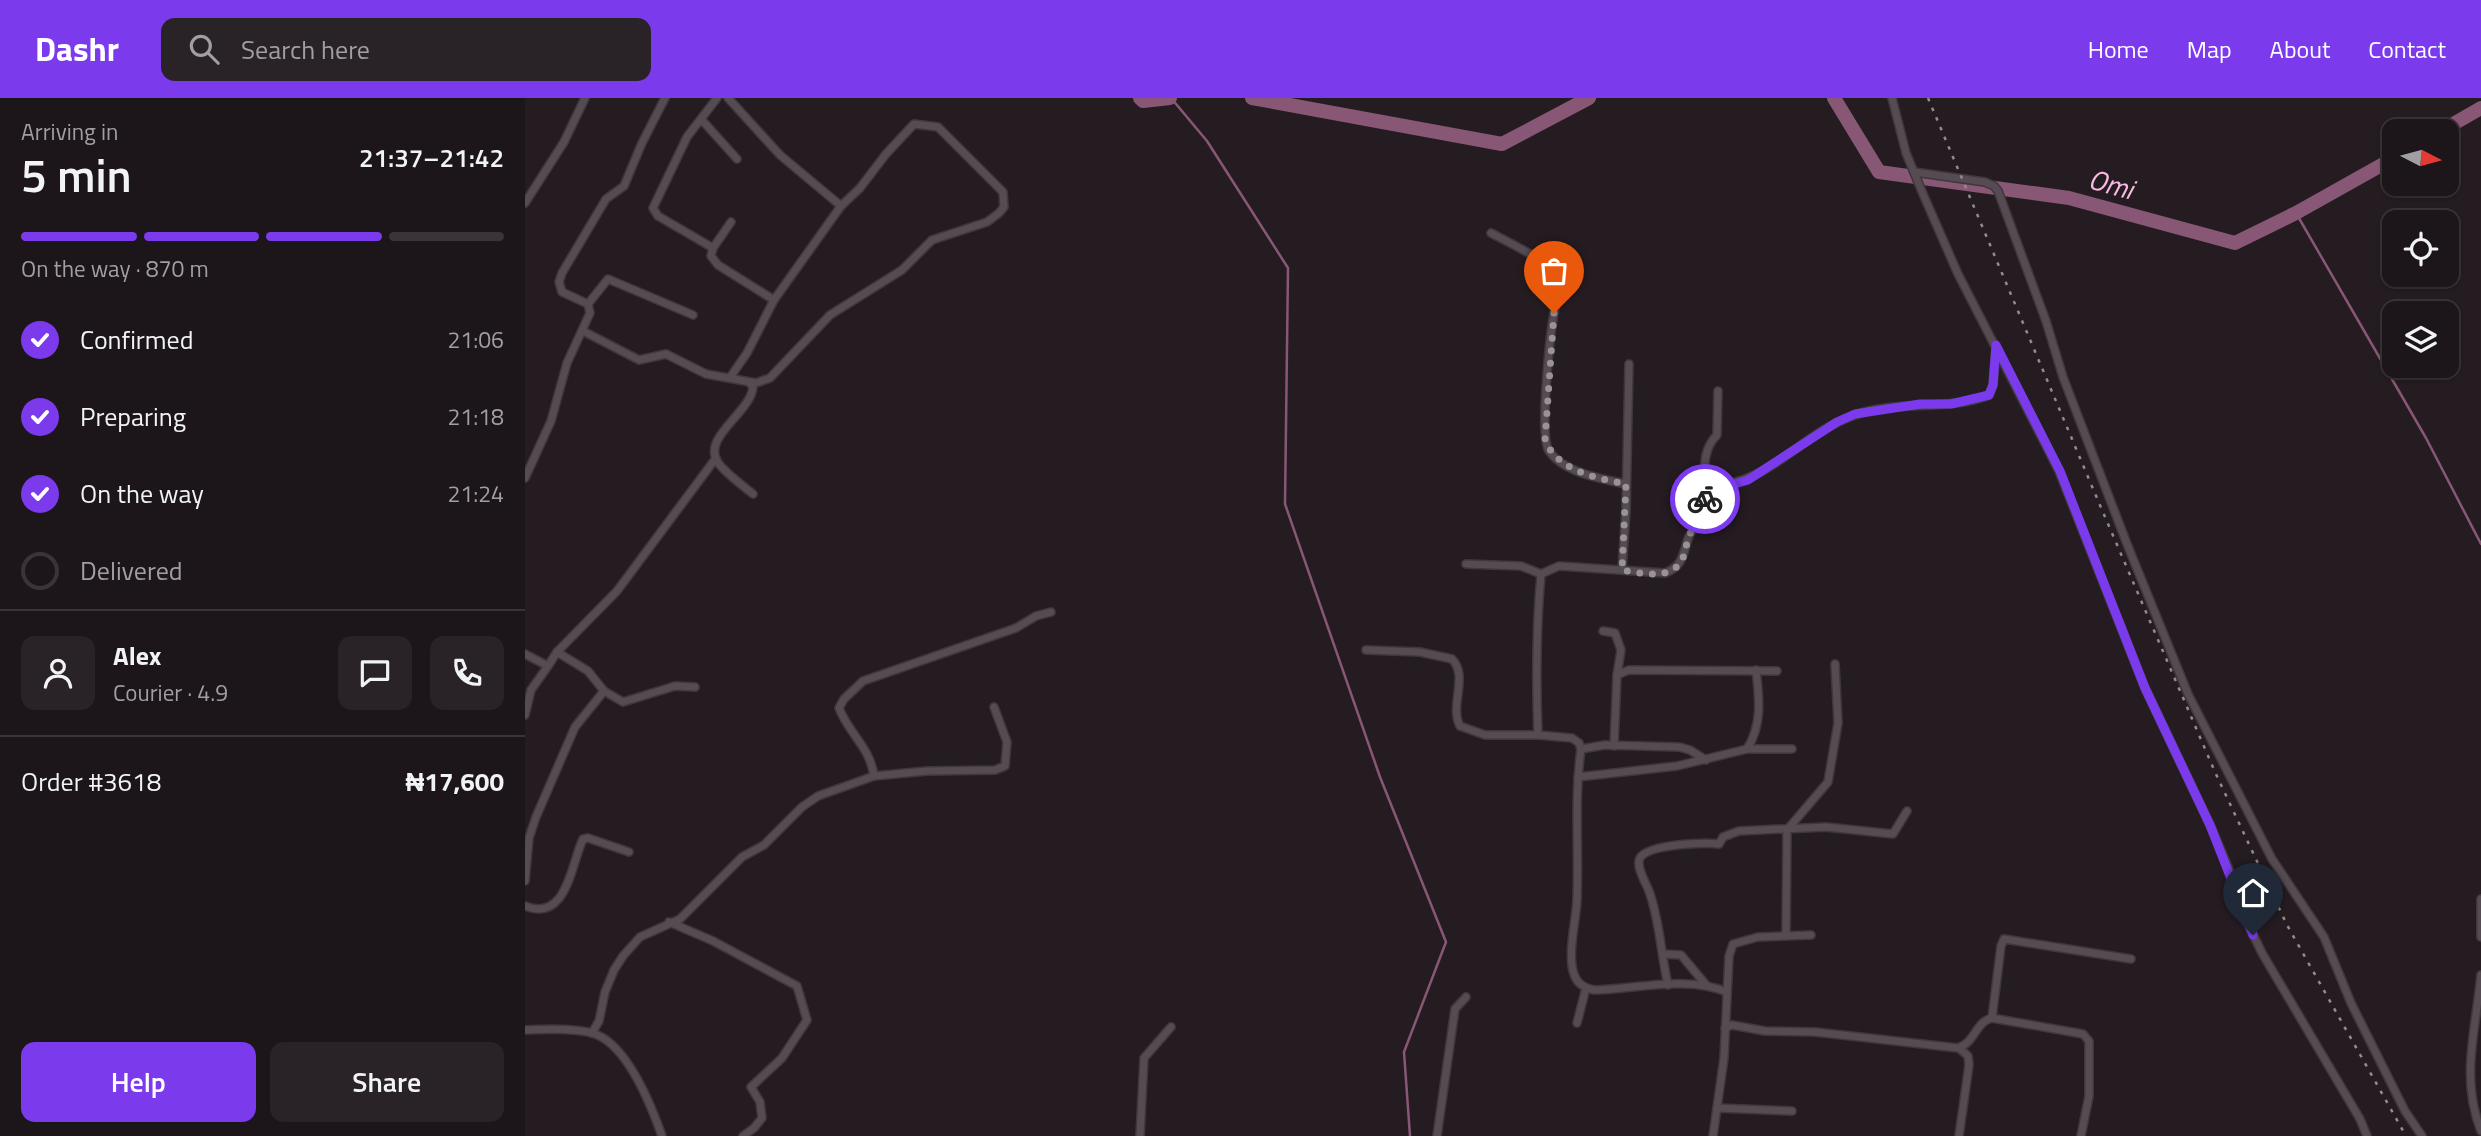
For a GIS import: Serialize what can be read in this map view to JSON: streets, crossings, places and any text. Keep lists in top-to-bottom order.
{
  "water": ["Omi"],
  "north": "right",
  "page": {
    "header": "Dashr",
    "search": "Search here",
    "nav": [
      "Home",
      "Map",
      "About",
      "Contact"
    ],
    "heading": ["5 min", "Arriving in", "21:37–21:42"],
    "panel": [
      "Alex",
      "Courier · 4.9",
      "Order #3618",
      "₦17,600"
    ],
    "bar": "On the way · 870 m",
    "list": [
      ["Confirmed", "21:06"],
      ["Preparing", "21:18"],
      ["On the way", "21:24"],
      "Delivered"
    ],
    "buttons": ["Help", "Share"]
  }
}
